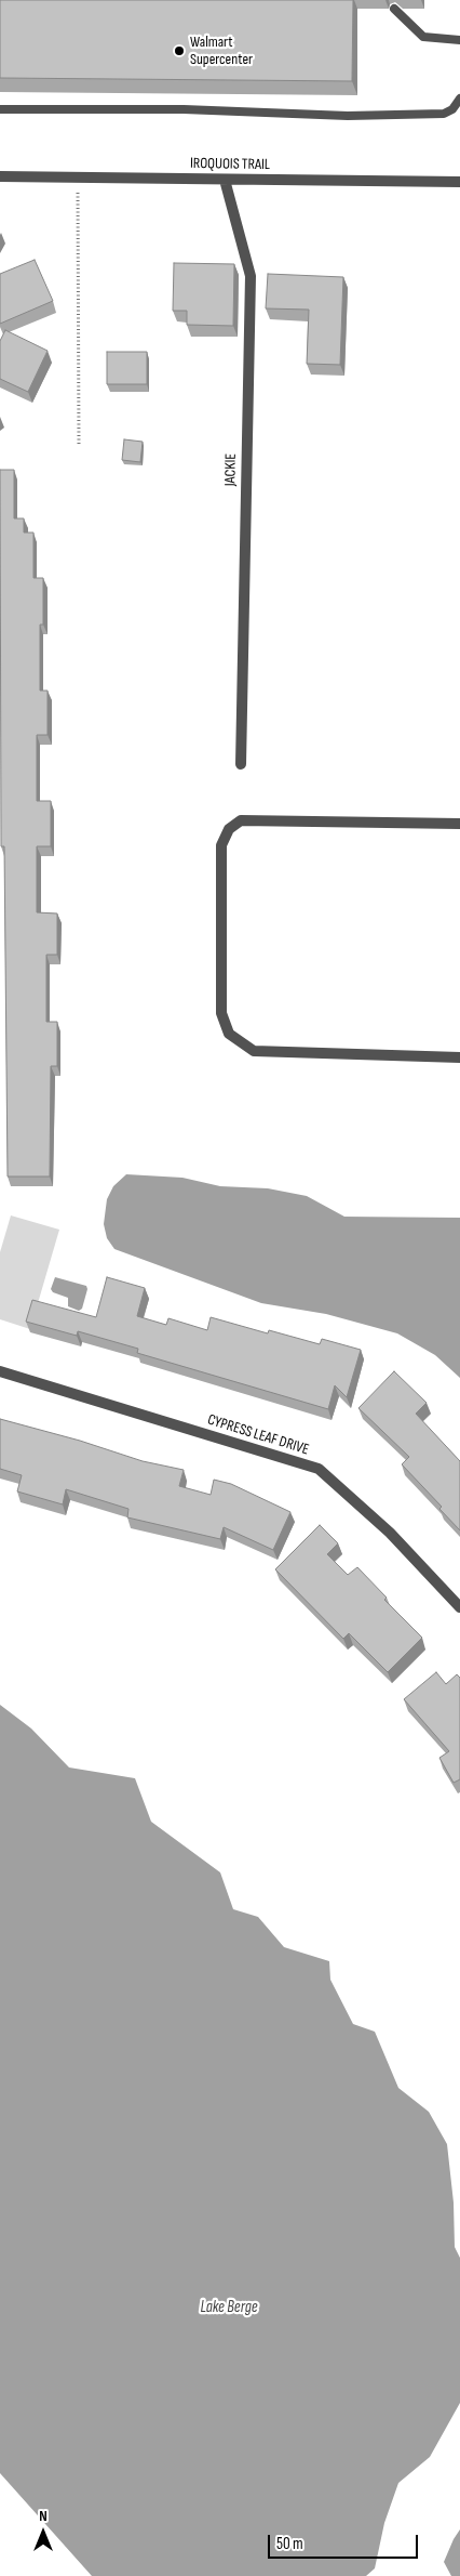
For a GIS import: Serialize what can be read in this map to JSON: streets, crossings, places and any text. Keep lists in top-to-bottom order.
{
  "streets": {
    "street": ["IROQUOIS TRAIL", "JACKIE", "CYPRESS LEAF DRIVE"]
  },
  "crossings": [
    ["IROQUOIS TRAIL", "JACKIE"]
  ],
  "water": ["Lake Berge"],
  "places": ["Walmart Supercenter"],
  "scale_bar": "50 m",
  "north": "top"
}
